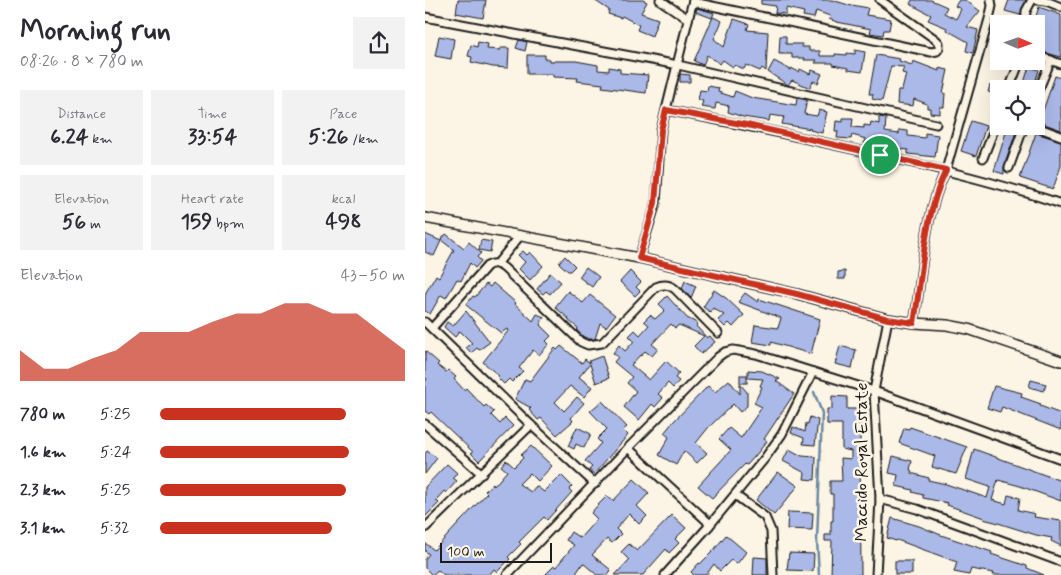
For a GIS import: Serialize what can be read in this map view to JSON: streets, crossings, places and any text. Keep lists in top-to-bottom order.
{
  "streets": {
    "street": ["Maccido Royal Estate"]
  },
  "scale_bar": "100 m",
  "north": "right",
  "page": {
    "heading": ["Morning run", "08:26 · 8 × 780 m"],
    "stats": [
      ["Distance", "6.24 km"],
      ["Time", "33:54"],
      ["Pace", "5:26 /km"],
      ["Elevation", "56 m"],
      ["Heart rate", "159 bpm"],
      ["kcal", "498"]
    ],
    "chart": ["Elevation", "43–50 m"],
    "list": [
      {
        "name": "780 m",
        "note": "5:25"
      },
      {
        "name": "1.6 km",
        "note": "5:24"
      },
      {
        "name": "2.3 km",
        "note": "5:25"
      },
      {
        "name": "3.1 km",
        "note": "5:32"
      }
    ],
    "scale": "100 m"
  }
}
